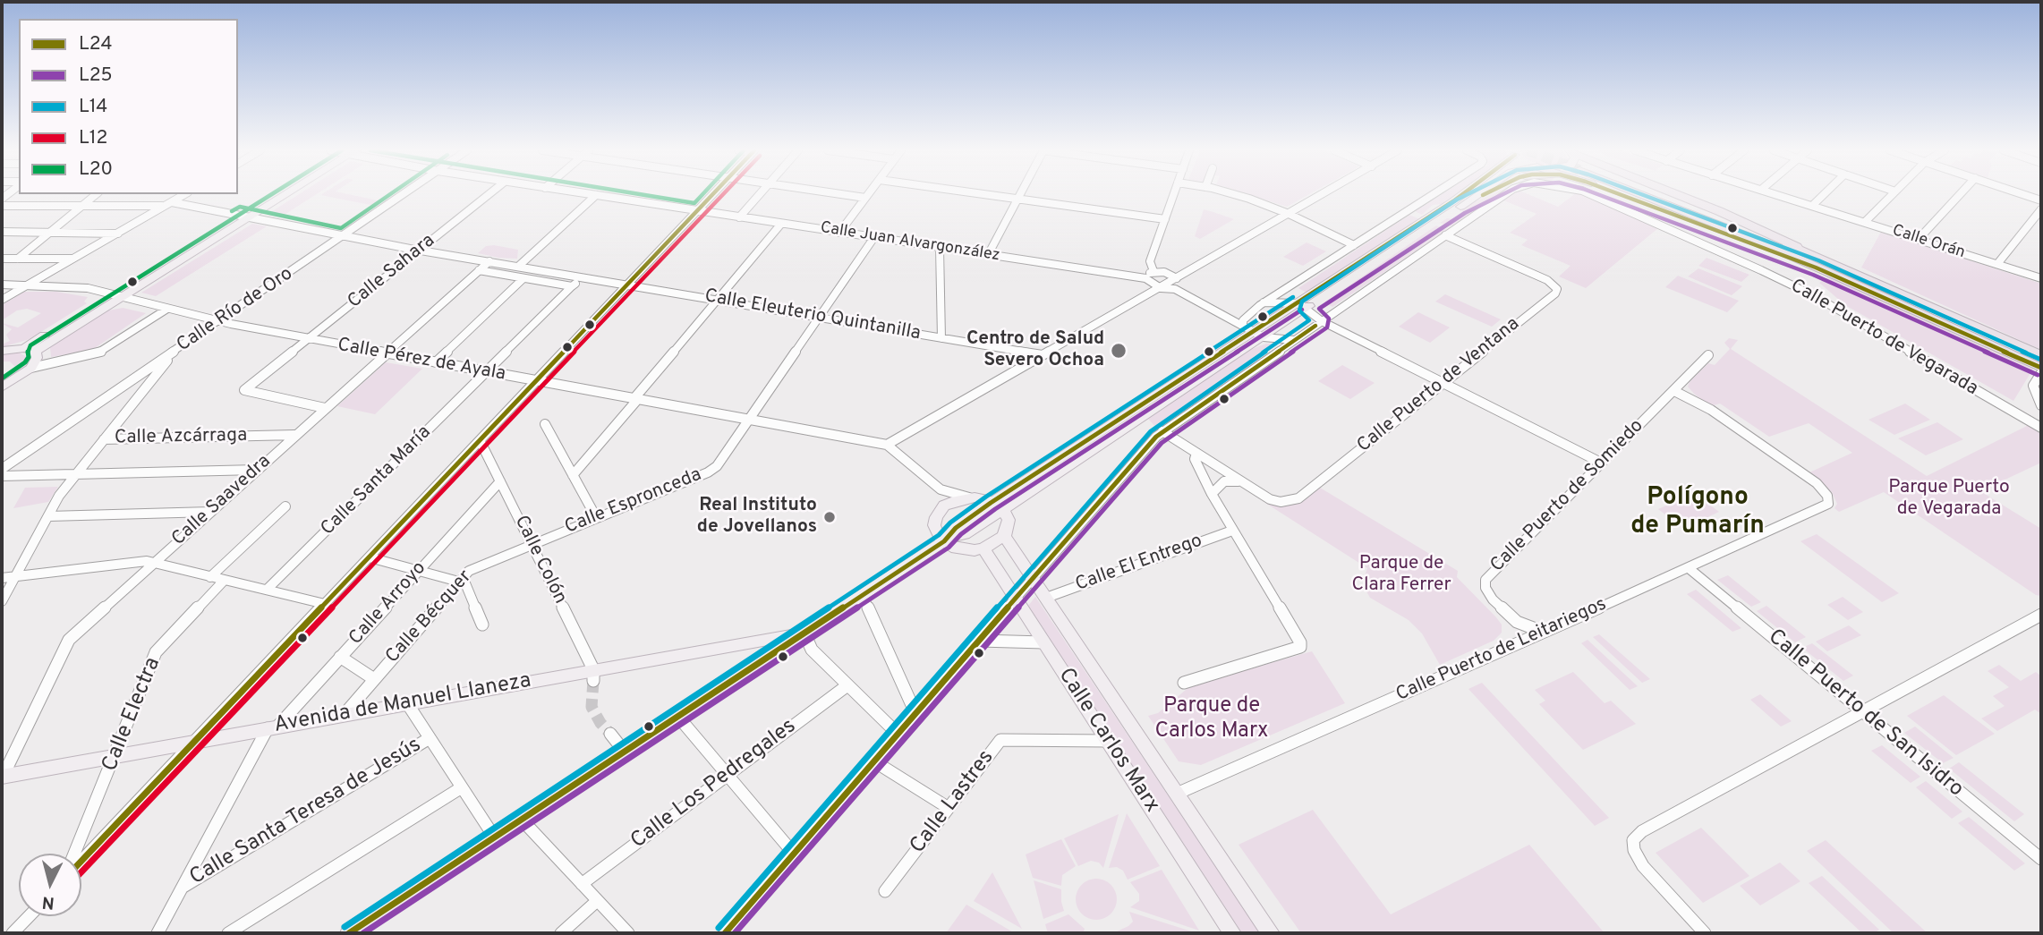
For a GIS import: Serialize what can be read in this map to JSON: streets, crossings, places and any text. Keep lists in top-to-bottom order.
{
  "streets": {
    "main road": ["Avenida de Manuel Llaneza", "Calle Carlos Marx"],
    "street": [
      "Calle Juan Alvargonzález",
      "Calle Orán",
      "Calle Sahara",
      "Calle Río de Oro",
      "Calle Eleuterio Quintanilla",
      "Calle Puerto de Vegarada",
      "Calle Pérez de Ayala",
      "Calle Puerto de Ventana",
      "Calle Azcárraga",
      "Calle Santa María",
      "Calle Puerto de Somiedo",
      "Calle Saavedra",
      "Calle Espronceda",
      "Calle Colón",
      "Calle El Entrego",
      "Calle Arroyo",
      "Calle Bécquer",
      "Calle Puerto de Leitariegos",
      "Calle Puerto de San Isidro",
      "Calle Electra",
      "Calle Los Pedregales",
      "Calle Lastres",
      "Calle Santa Teresa de Jesús"
    ]
  },
  "crossings": [
    ["Calle Juan Alvargonzález", "Calle Espronceda"],
    ["Calle Sahara", "Calle Eleuterio Quintanilla"],
    ["Calle Sahara", "Calle Pérez de Ayala"],
    ["Calle Sahara", "Calle Saavedra"],
    ["Calle Río de Oro", "Calle Eleuterio Quintanilla"],
    ["Calle Río de Oro", "Calle Pérez de Ayala"],
    ["Calle Eleuterio Quintanilla", "Calle Saavedra"],
    ["Calle Eleuterio Quintanilla", "Calle Espronceda"],
    ["Calle Puerto de Vegarada", "Calle Puerto de Ventana"],
    ["Calle Pérez de Ayala", "Calle Santa María"],
    ["Calle Pérez de Ayala", "Calle Saavedra"],
    ["Calle Pérez de Ayala", "Calle Espronceda"],
    ["Calle Azcárraga", "Calle Saavedra"],
    ["Calle Puerto de Somiedo", "Calle Puerto de Leitariegos"],
    ["Calle Saavedra", "Avenida de Manuel Llaneza"],
    ["Calle Espronceda", "Calle Colón"],
    ["Calle Espronceda", "Calle Bécquer"],
    ["Calle Colón", "Calle Arroyo"],
    ["Calle Colón", "Calle Bécquer"],
    ["Calle Colón", "Avenida de Manuel Llaneza"],
    ["Calle Arroyo", "Avenida de Manuel Llaneza"],
    ["Calle Arroyo", "Calle Santa Teresa de Jesús"],
    ["Calle Bécquer", "Avenida de Manuel Llaneza"],
    ["Calle Puerto de Leitariegos", "Calle Puerto de San Isidro"],
    ["Avenida de Manuel Llaneza", "Calle Electra"],
    ["Calle Carlos Marx", "Calle Lastres"]
  ],
  "districts": ["Polígono de Pumarín"],
  "parks": ["Parque Puerto de Vegarada", "Parque de Clara Ferrer", "Parque de Carlos Marx"],
  "places": ["Centro de Salud Severo Ochoa", "Real Instituto de Jovellanos"],
  "lines": [
    "transit line L24",
    "transit line L25",
    "transit line L14",
    "transit line L12",
    "transit line L20"
  ],
  "legend": [
    "L24",
    "L25",
    "L14",
    "L12",
    "L20"
  ],
  "north": "bottom"
}
